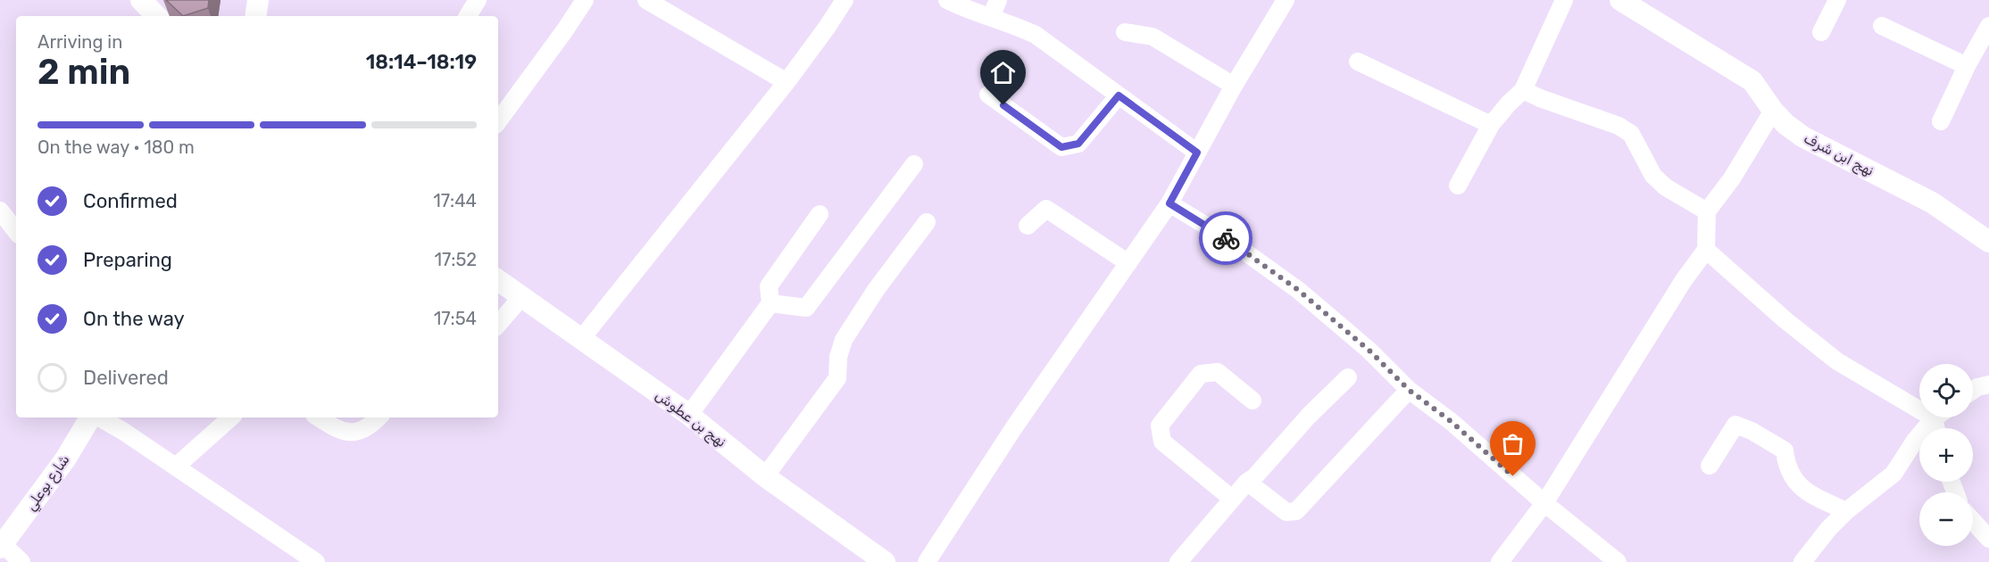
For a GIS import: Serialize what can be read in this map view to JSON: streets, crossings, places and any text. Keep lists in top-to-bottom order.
{
  "streets": {
    "street": ["نهج ابن شرف", "نهج بن عطوش", "شارع بوعلي"]
  },
  "page": {
    "heading": ["2 min", "Arriving in", "18:14–18:19"],
    "bar": "On the way · 180 m",
    "list": [
      ["Confirmed", "17:44"],
      ["Preparing", "17:52"],
      ["On the way", "17:54"],
      "Delivered"
    ],
    "map_buttons": ["+", "−"]
  }
}
